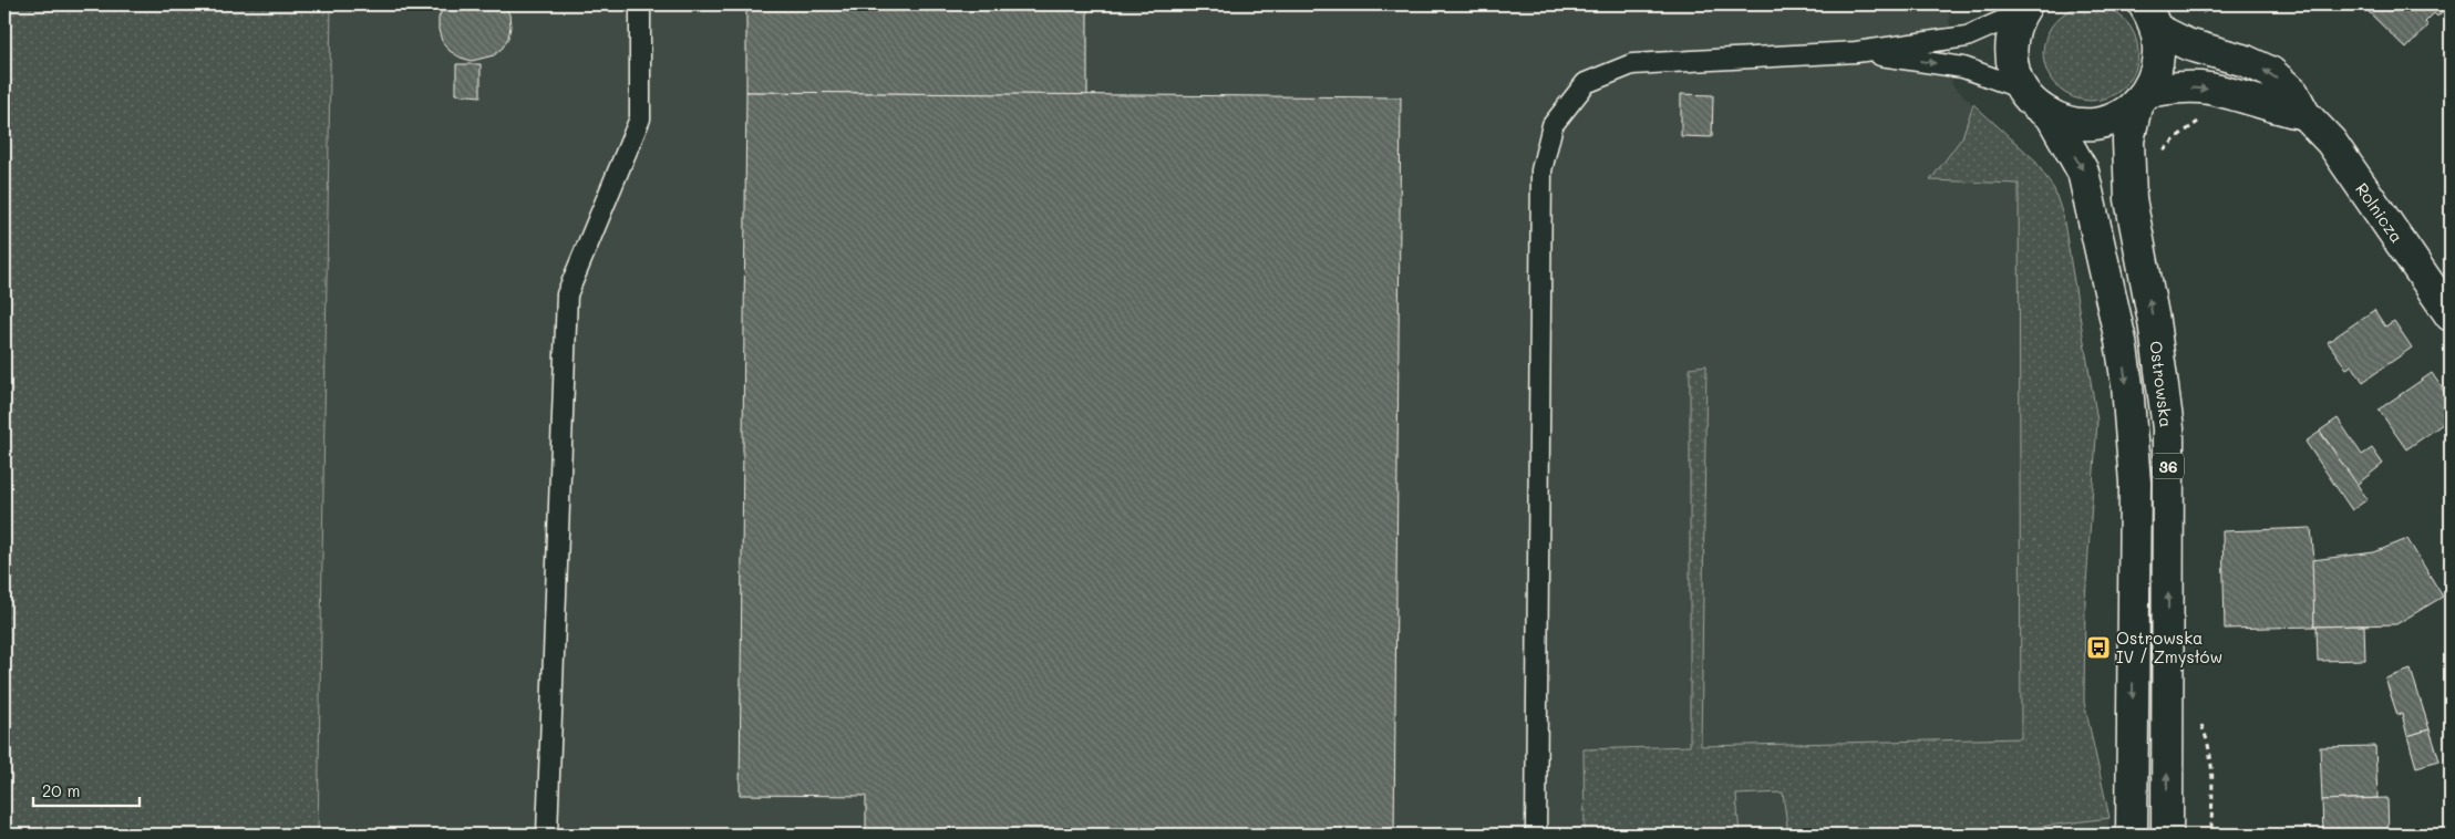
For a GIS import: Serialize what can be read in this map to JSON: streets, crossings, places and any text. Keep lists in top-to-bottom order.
{
  "streets": {
    "main road": ["Rolnicza", "Ostrowska", "36"]
  },
  "crossings": [
    ["Rolnicza", "36"],
    ["Ostrowska", "36"]
  ],
  "one_way": ["Rolnicza"],
  "places": {
    "bus stop": ["Ostrowska IV / Zmysłów"]
  },
  "scale_bar": "20 m"
}
